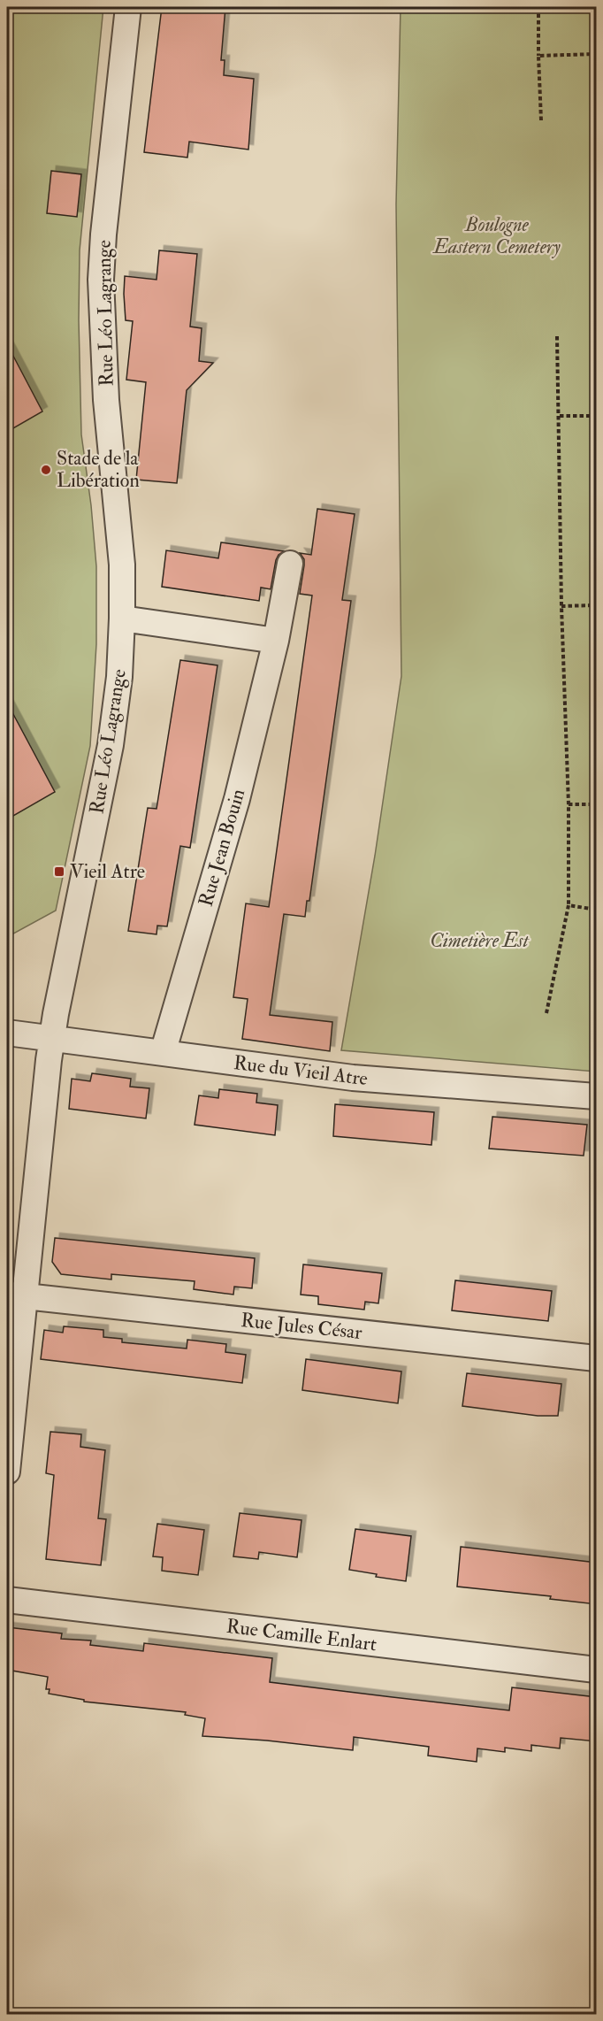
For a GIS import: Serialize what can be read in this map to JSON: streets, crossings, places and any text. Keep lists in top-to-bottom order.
{
  "streets": {
    "street": [
      "Rue Léo Lagrange",
      "Rue Jean Bouin",
      "Rue du Vieil Atre",
      "Rue Jules César",
      "Rue Camille Enlart"
    ]
  },
  "crossings": [
    ["Rue Léo Lagrange", "Rue du Vieil Atre"],
    ["Rue Léo Lagrange", "Rue Jules César"],
    ["Rue Jean Bouin", "Rue du Vieil Atre"]
  ],
  "parks": ["Boulogne Eastern Cemetery", "Cimetière Est"],
  "places": {
    "other": ["Stade de la Libération"],
    "transit": ["Vieil Atre"]
  }
}
